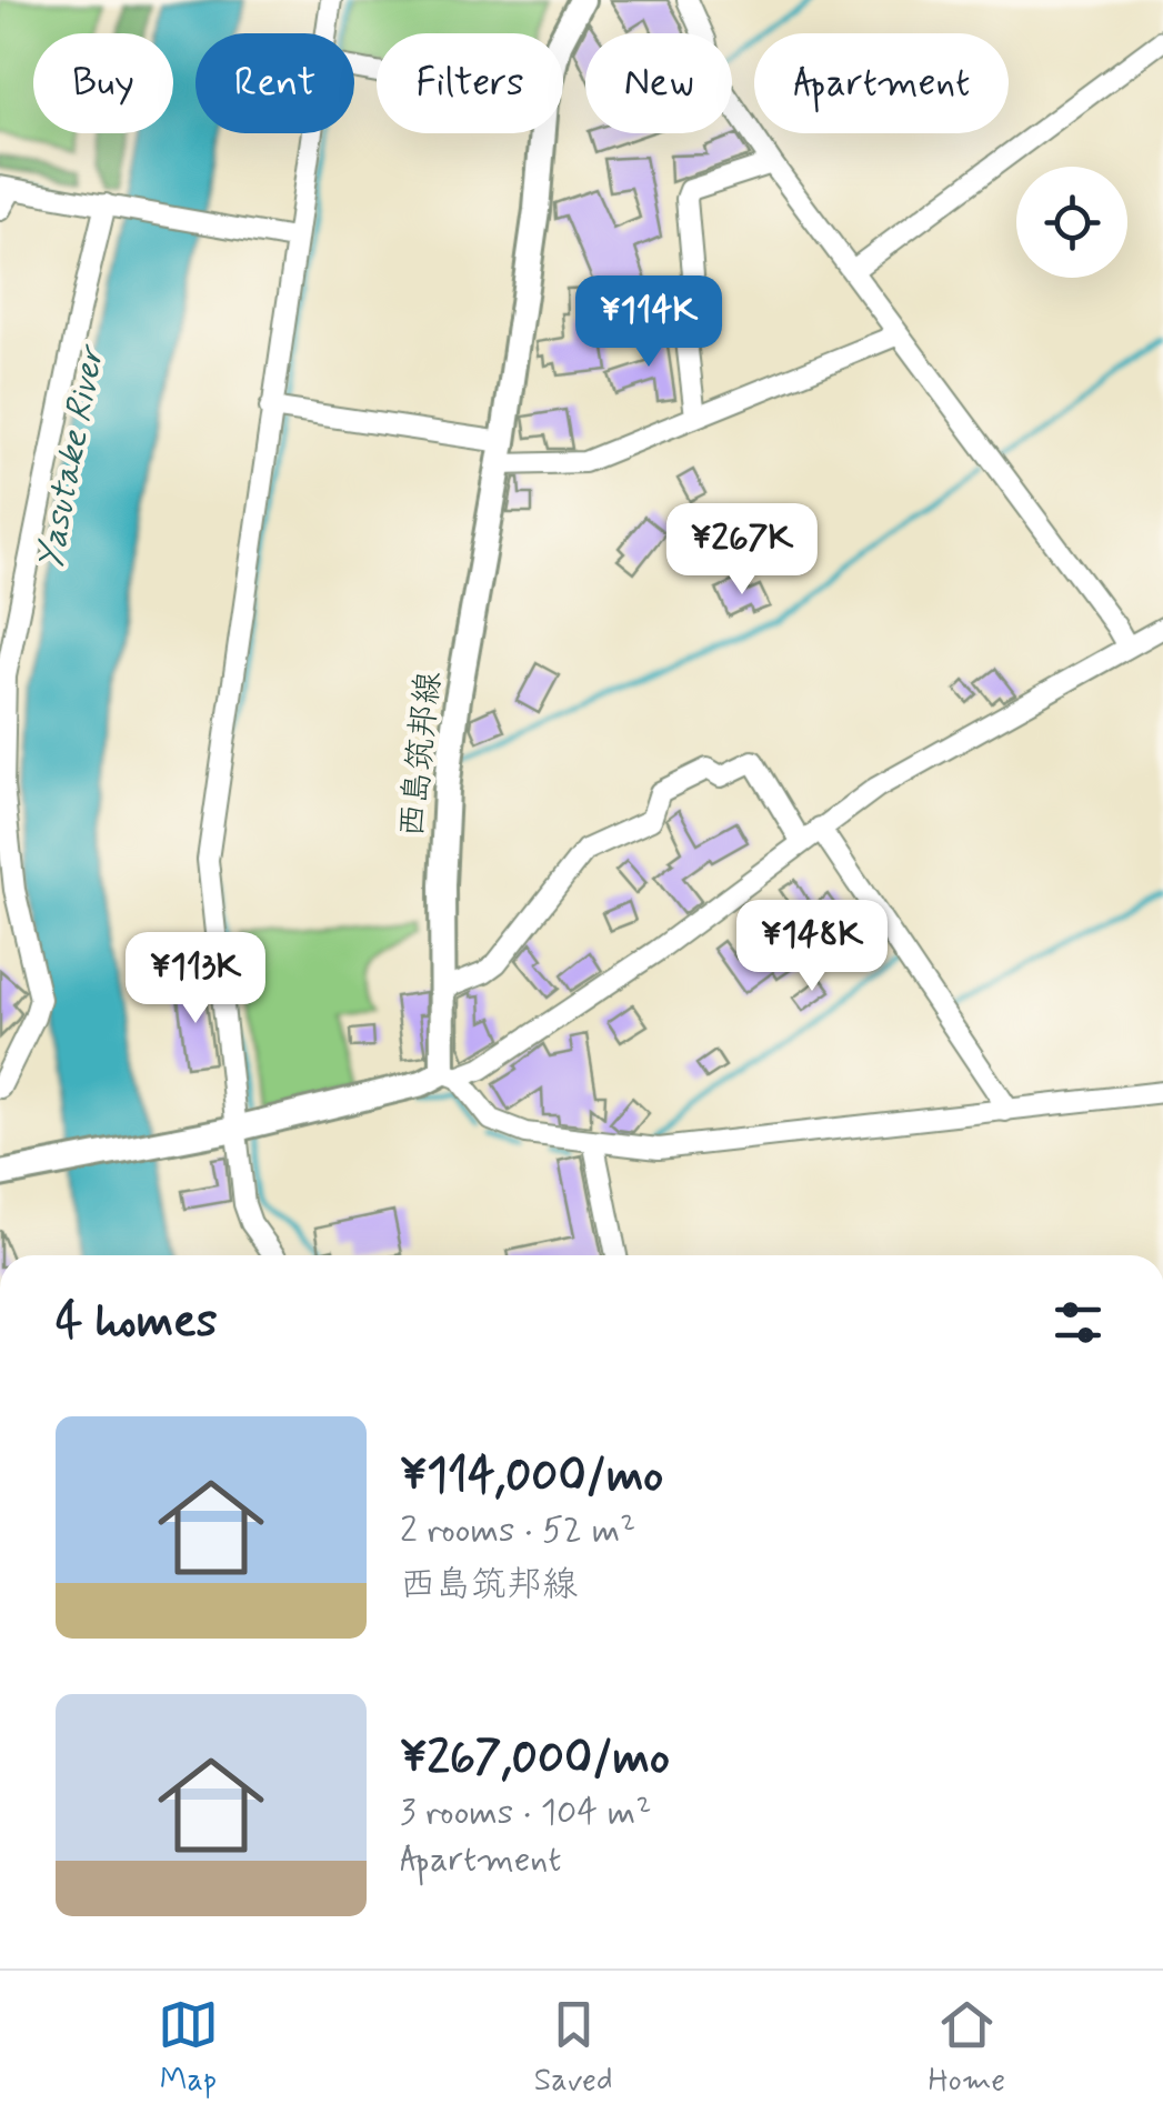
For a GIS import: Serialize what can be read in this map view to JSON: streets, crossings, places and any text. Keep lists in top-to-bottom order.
{
  "streets": {
    "main road": ["西島筑邦線"]
  },
  "water": ["Yasutake River"],
  "page": {
    "chip": [
      "Buy",
      "Rent",
      "Filters",
      "New",
      "Apartment"
    ],
    "price": [
      "¥114K",
      "¥267K",
      "¥148K",
      "¥113K"
    ],
    "heading": "4 homes",
    "list": [
      {
        "name": "¥114,000/mo",
        "note": "2 rooms · 52 m² · 西島筑邦線"
      },
      {
        "name": "¥267,000/mo",
        "note": "3 rooms · 104 m² · Apartment"
      }
    ],
    "tabs": ["Map", "Saved", "Home"]
  }
}
